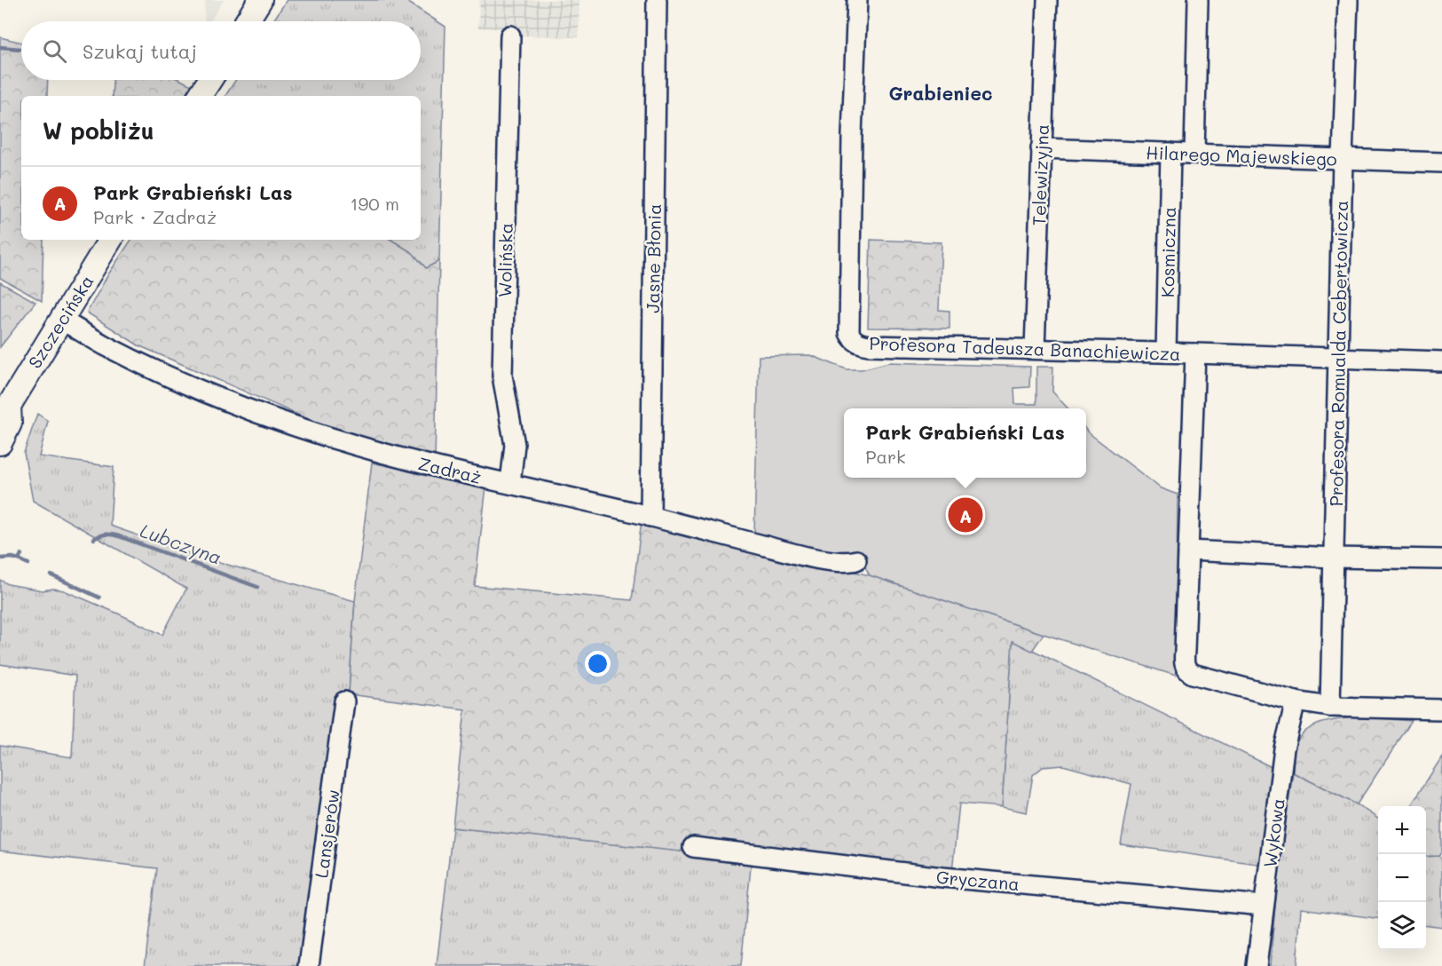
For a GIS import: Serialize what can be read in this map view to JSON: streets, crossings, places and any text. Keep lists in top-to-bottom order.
{
  "streets": {
    "main road": ["Szczecińska"],
    "street": [
      "Hilarego Majewskiego",
      "Telewizyjna",
      "Kosmiczna",
      "Jasne Błonia",
      "Wolińska",
      "Profesora Tadeusza Banachiewicza",
      "Profesora Romualda Cebertowicza",
      "Zadraż",
      "Wykowa",
      "Lansjerów",
      "Gryczana"
    ]
  },
  "crossings": [
    ["Hilarego Majewskiego", "Telewizyjna"],
    ["Hilarego Majewskiego", "Kosmiczna"],
    ["Hilarego Majewskiego", "Profesora Romualda Cebertowicza"],
    ["Telewizyjna", "Profesora Tadeusza Banachiewicza"],
    ["Kosmiczna", "Profesora Tadeusza Banachiewicza"],
    ["Jasne Błonia", "Zadraż"],
    ["Wolińska", "Zadraż"],
    ["Szczecińska", "Zadraż"],
    ["Profesora Tadeusza Banachiewicza", "Profesora Romualda Cebertowicza"],
    ["Wykowa", "Gryczana"]
  ],
  "districts": ["Grabieniec"],
  "water": ["Lubczyna"],
  "page": {
    "search": "Szukaj tutaj",
    "heading": "W pobliżu",
    "list": [
      {
        "mark": "A",
        "name": "Park Grabieński Las",
        "note": "Park · Zadraż",
        "value": "190 m"
      }
    ],
    "popup": ["Park Grabieński Las", "Park"],
    "pins": "A",
    "map_buttons": ["+", "−"]
  }
}
